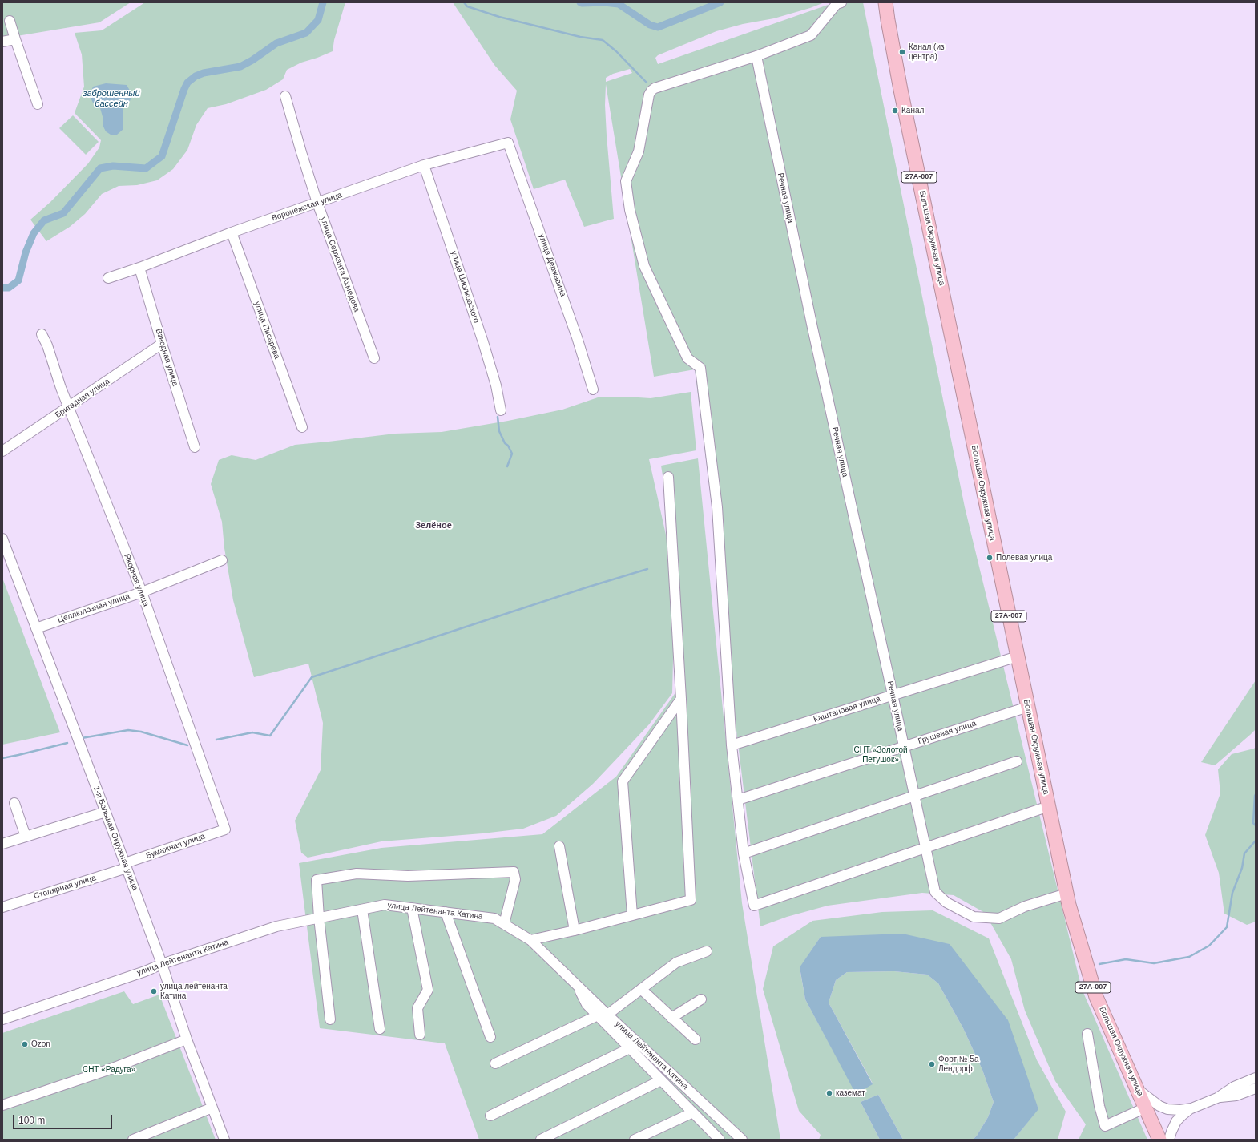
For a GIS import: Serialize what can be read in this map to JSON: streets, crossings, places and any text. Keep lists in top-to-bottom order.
{
  "streets": {
    "highway": ["27А-007", "Большая Окружная улица"],
    "street": [
      "Речная улица",
      "Воронежская улица",
      "улица Сержанта Ахмедова",
      "улица Державина",
      "улица Циолковского",
      "улица Писарева",
      "Взводная улица",
      "Бригадная улица",
      "Якорная улица",
      "Целлюлозная улица",
      "Каштановая улица",
      "Грушевая улица",
      "1-я Большая Окружная улица",
      "Бумажная улица",
      "Столярная улица",
      "улица Лейтенанта Катина"
    ]
  },
  "crossings": [
    ["Речная улица", "Большая Окружная улица"],
    ["Речная улица", "Каштановая улица"],
    ["Речная улица", "Грушевая улица"],
    ["Воронежская улица", "улица Сержанта Ахмедова"],
    ["Воронежская улица", "улица Державина"],
    ["Воронежская улица", "улица Циолковского"],
    ["Воронежская улица", "улица Писарева"],
    ["Воронежская улица", "Взводная улица"],
    ["Большая Окружная улица", "Каштановая улица"],
    ["Большая Окружная улица", "Грушевая улица"],
    ["Взводная улица", "Бригадная улица"],
    ["Бригадная улица", "Якорная улица"],
    ["Якорная улица", "Целлюлозная улица"],
    ["Якорная улица", "Бумажная улица"],
    ["Целлюлозная улица", "1-я Большая Окружная улица"],
    ["1-я Большая Окружная улица", "Бумажная улица"],
    ["1-я Большая Окружная улица", "Столярная улица"],
    ["1-я Большая Окружная улица", "улица Лейтенанта Катина"],
    ["Бумажная улица", "Столярная улица"]
  ],
  "districts": ["Зелёное"],
  "water": ["заброшенный бассейн"],
  "parks": ["СНТ «Золотой Петушок»", "СНТ «Радуга»"],
  "places": [
    "Канал (из центра)",
    "Канал",
    "Полевая улица",
    "улица лейтенанта Катина",
    "Ozon",
    "Форт № 5а Лендорф",
    "каземат"
  ],
  "scale_bar": "100 m"
}
